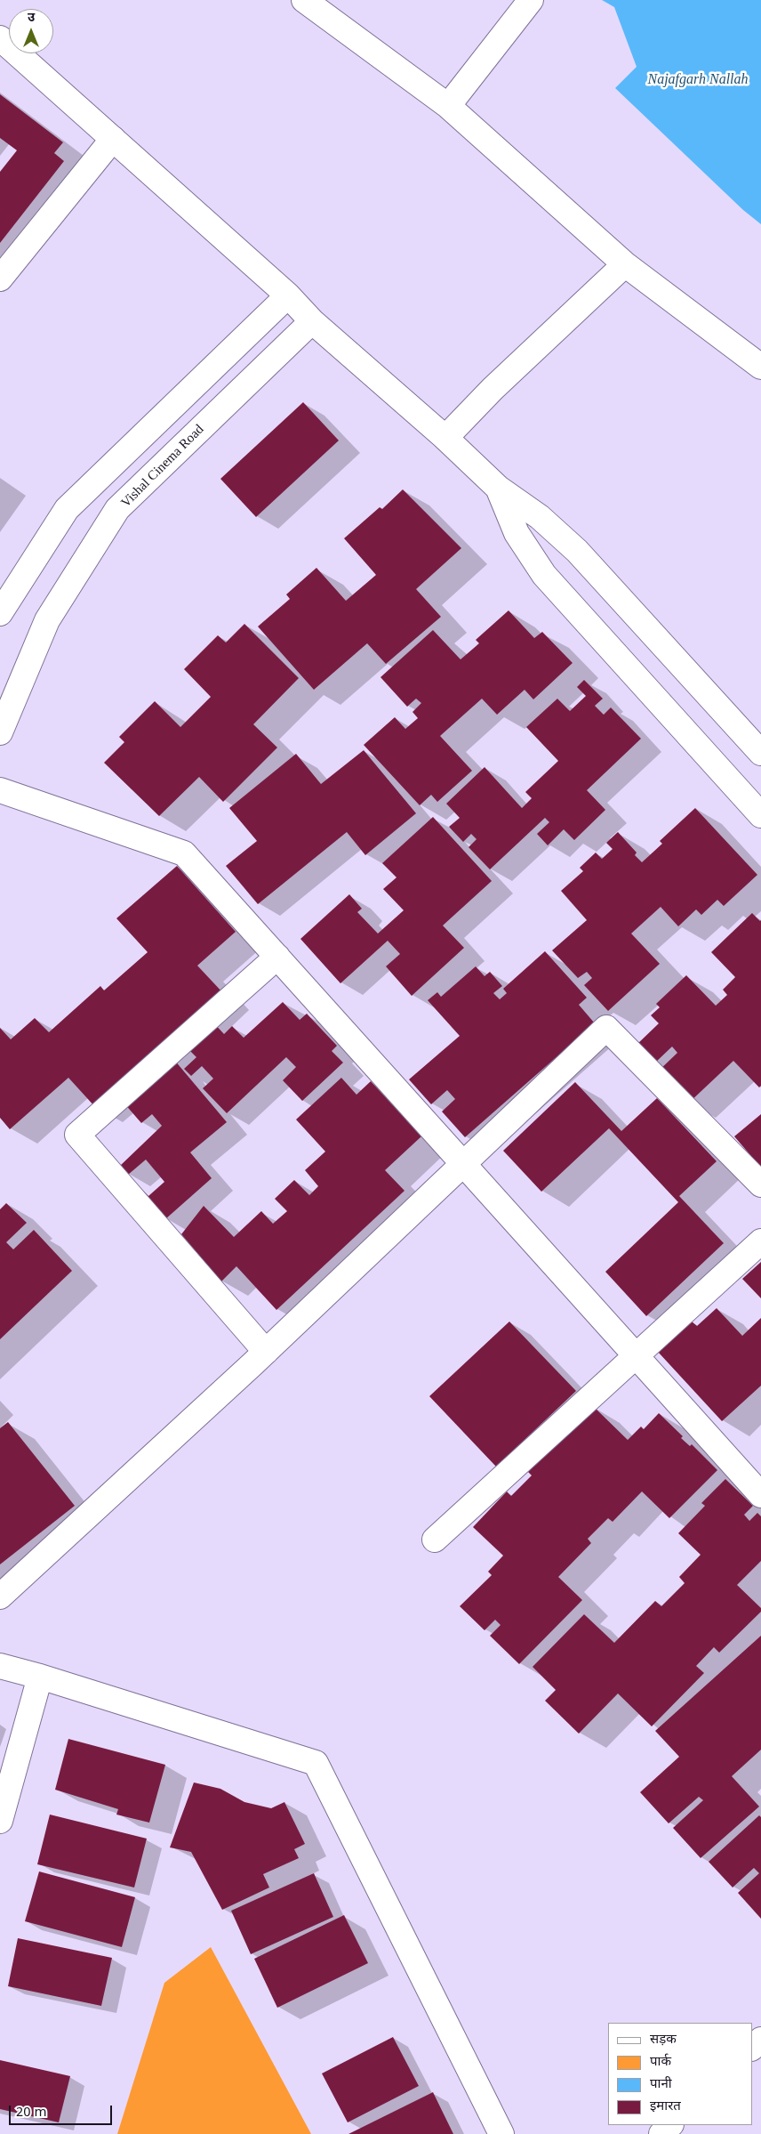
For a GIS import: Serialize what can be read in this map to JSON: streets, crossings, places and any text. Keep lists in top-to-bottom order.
{
  "streets": {
    "street": ["Vishal Cinema Road"]
  },
  "water": ["Najafgarh Nallah"],
  "legend": [
    "सड़क",
    "पार्क",
    "पानी",
    "इमारत"
  ],
  "scale_bar": "20 m",
  "north": "top"
}
